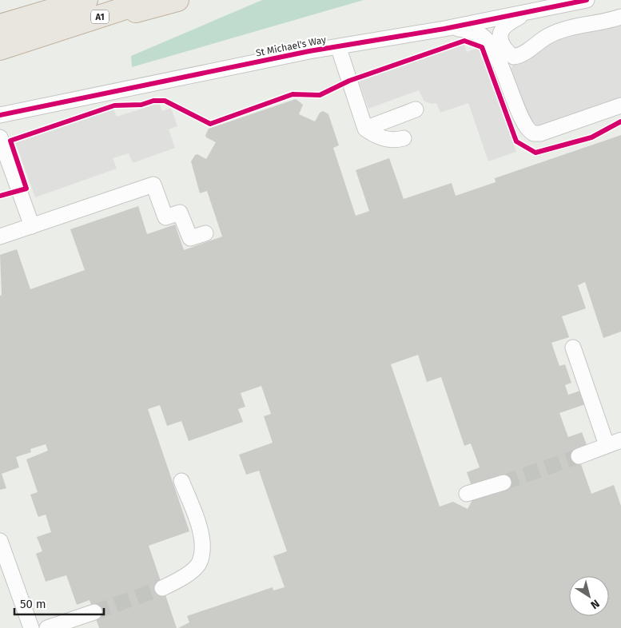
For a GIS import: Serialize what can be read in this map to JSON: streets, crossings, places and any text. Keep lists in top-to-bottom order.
{
  "streets": {
    "highway": ["A1"],
    "street": ["St Michael's Way"]
  },
  "scale_bar": "50 m",
  "north": "bottom right"
}
